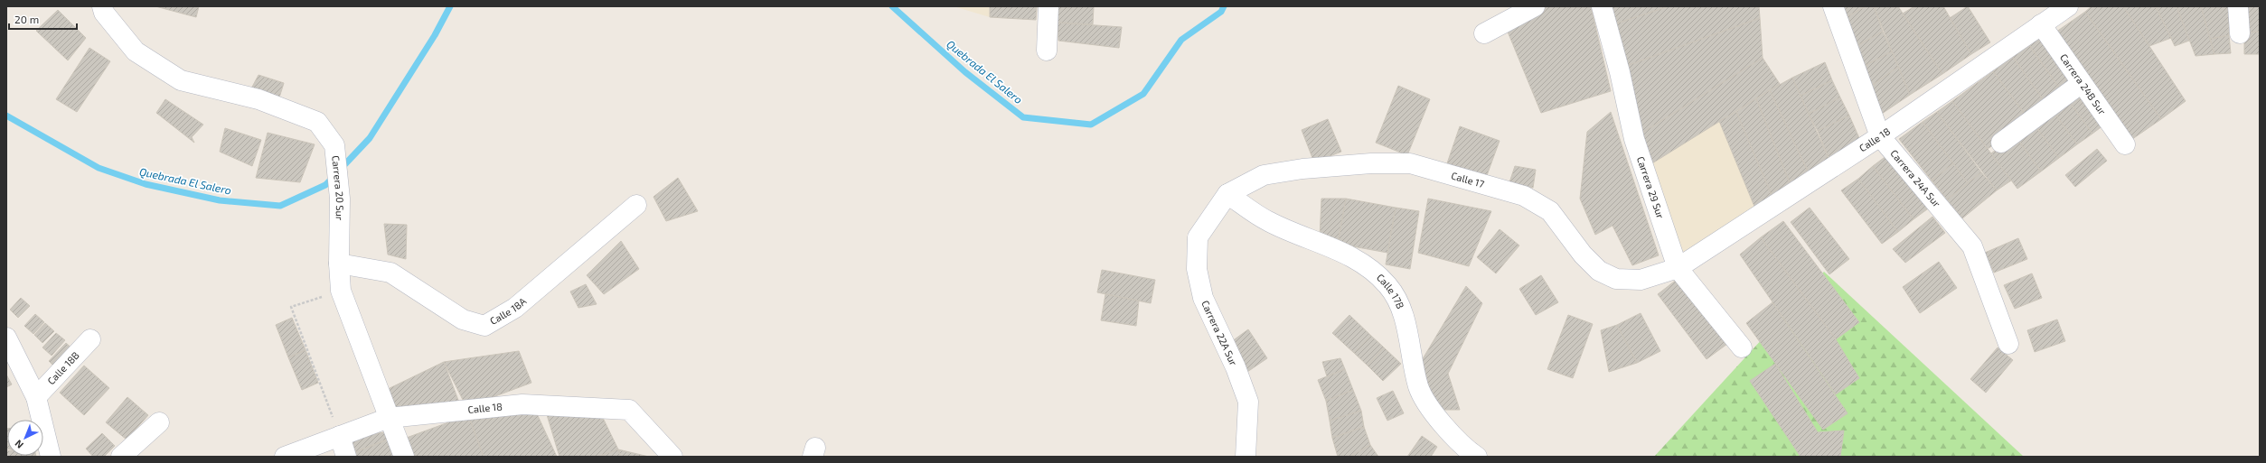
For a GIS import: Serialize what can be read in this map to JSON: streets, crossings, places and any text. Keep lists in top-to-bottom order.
{
  "streets": {
    "street": [
      "Carrera 24B Sur",
      "Calle 18",
      "Carrera 24A Sur",
      "Calle 17",
      "Carrera 29 Sur",
      "Carrera 20 Sur",
      "Calle 17B",
      "Calle 18A",
      "Carrera 22A Sur",
      "Calle 18B"
    ]
  },
  "crossings": [
    ["Carrera 24B Sur", "Calle 18"],
    ["Calle 18", "Carrera 24A Sur"],
    ["Calle 18", "Calle 17"],
    ["Calle 18", "Carrera 29 Sur"],
    ["Calle 18", "Carrera 20 Sur"],
    ["Calle 17", "Carrera 29 Sur"],
    ["Calle 17", "Calle 17B"],
    ["Calle 17", "Carrera 22A Sur"],
    ["Carrera 20 Sur", "Calle 18A"],
    ["Calle 17B", "Carrera 22A Sur"]
  ],
  "water": ["Quebrada El Salero"],
  "scale_bar": "20 m",
  "north": "bottom left"
}
